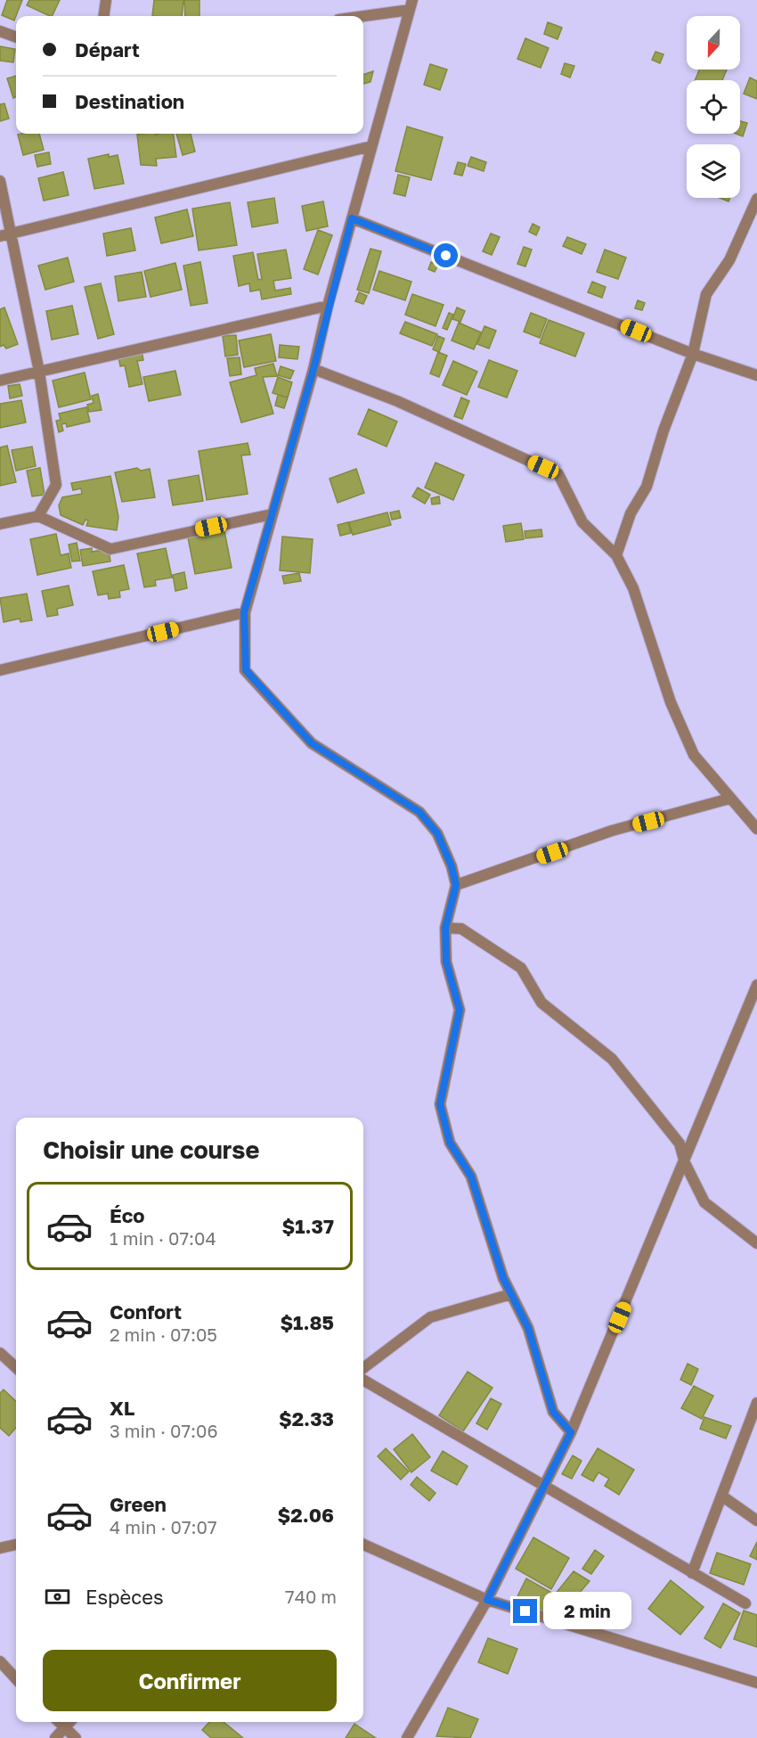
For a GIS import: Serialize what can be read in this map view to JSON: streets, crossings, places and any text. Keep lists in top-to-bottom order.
{
  "north": "bottom",
  "page": {
    "banner": ["Départ", "Destination"],
    "heading": "Choisir une course",
    "list": [
      {
        "name": "Éco",
        "note": "1 min · 07:04",
        "value": "$1.37"
      },
      {
        "name": "Confort",
        "note": "2 min · 07:05",
        "value": "$1.85"
      },
      {
        "name": "XL",
        "note": "3 min · 07:06",
        "value": "$2.33"
      },
      {
        "name": "Green",
        "note": "4 min · 07:07",
        "value": "$2.06"
      }
    ],
    "pay": ["Espèces", "740 m"],
    "bubble": "2 min",
    "buttons": "Confirmer"
  }
}
